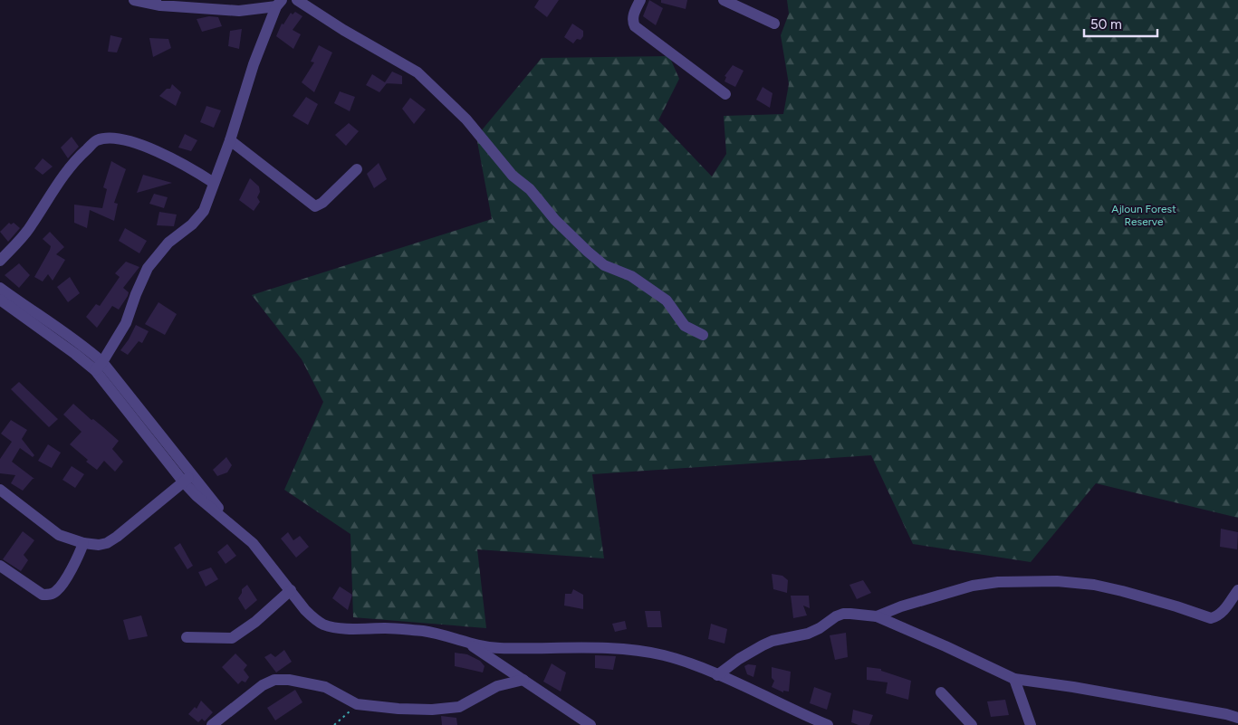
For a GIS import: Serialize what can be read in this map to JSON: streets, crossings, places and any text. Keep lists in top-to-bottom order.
{
  "parks": ["Ajloun Forest Reserve"],
  "scale_bar": "50 m"
}
